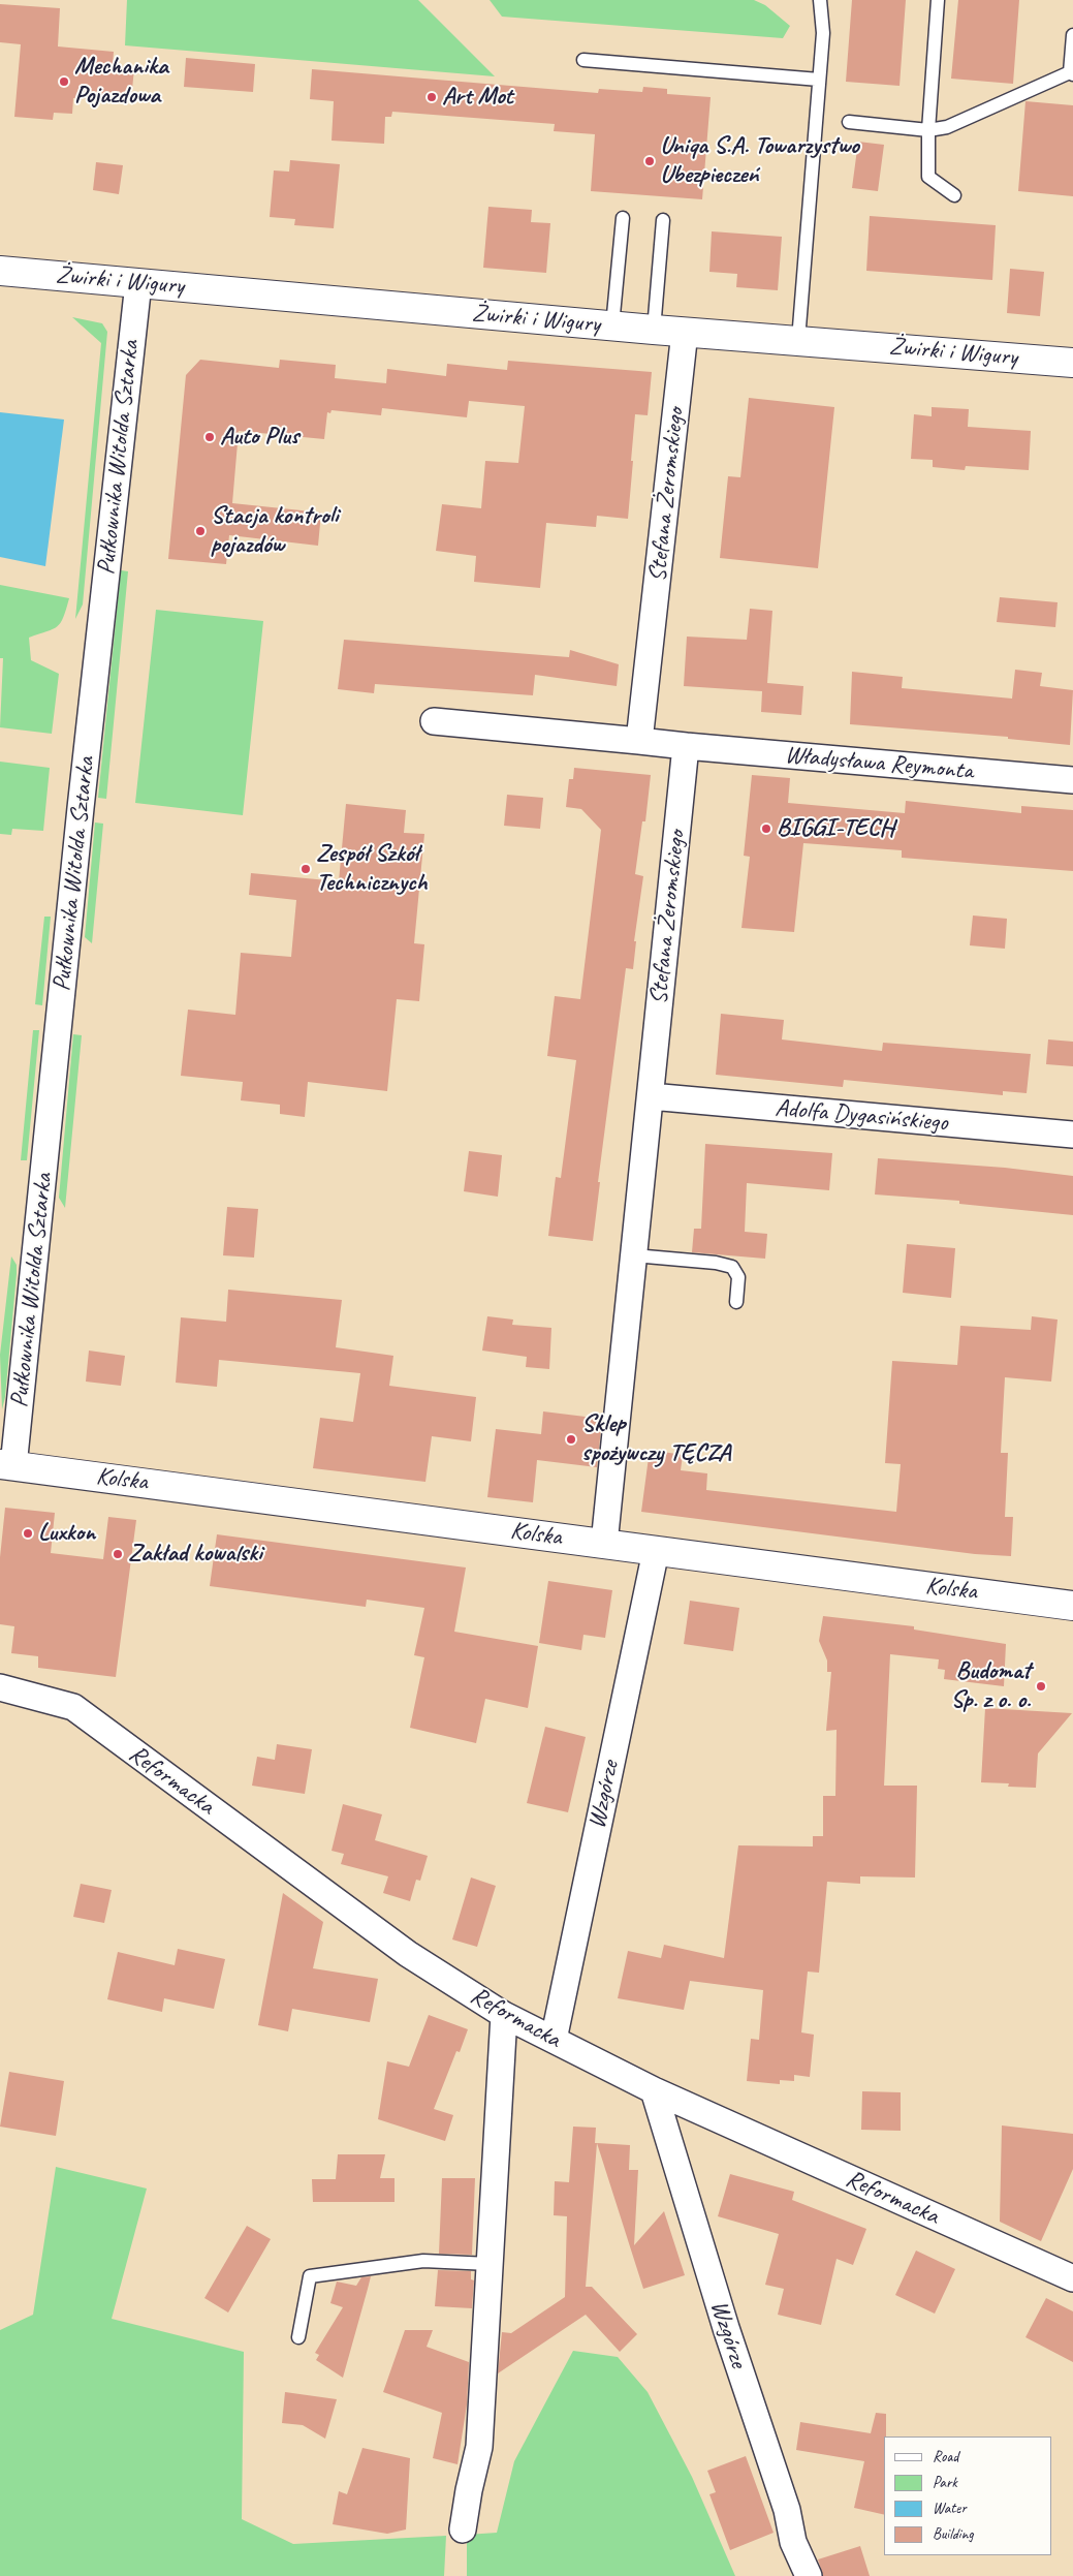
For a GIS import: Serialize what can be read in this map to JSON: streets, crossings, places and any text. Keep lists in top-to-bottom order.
{
  "streets": {
    "street": [
      "Żwirki i Wigury",
      "Pułkownika Witolda Sztarka",
      "Stefana Żeromskiego",
      "Władysława Reymonta",
      "Adolfa Dygasińskiego",
      "Kolska",
      "Reformacka",
      "Wzgórze"
    ]
  },
  "crossings": [
    ["Żwirki i Wigury", "Pułkownika Witolda Sztarka"],
    ["Żwirki i Wigury", "Stefana Żeromskiego"],
    ["Pułkownika Witolda Sztarka", "Kolska"],
    ["Stefana Żeromskiego", "Władysława Reymonta"],
    ["Stefana Żeromskiego", "Adolfa Dygasińskiego"],
    ["Stefana Żeromskiego", "Kolska"],
    ["Kolska", "Wzgórze"],
    ["Reformacka", "Wzgórze"]
  ],
  "places": [
    "Mechanika Pojazdowa",
    "Art Mot",
    "Uniqa S.A. Towarzystwo Ubezpieczeń",
    "Auto Plus",
    "Stacja kontroli pojazdów",
    "BIGGI-TECH",
    "Zespół Szkół Technicznych",
    "Sklep spożywczy TĘCZA",
    "Luxkon",
    "Zakład kowalski",
    "Budomat Sp. z o. o."
  ],
  "legend": [
    "Road",
    "Park",
    "Water",
    "Building"
  ]
}
